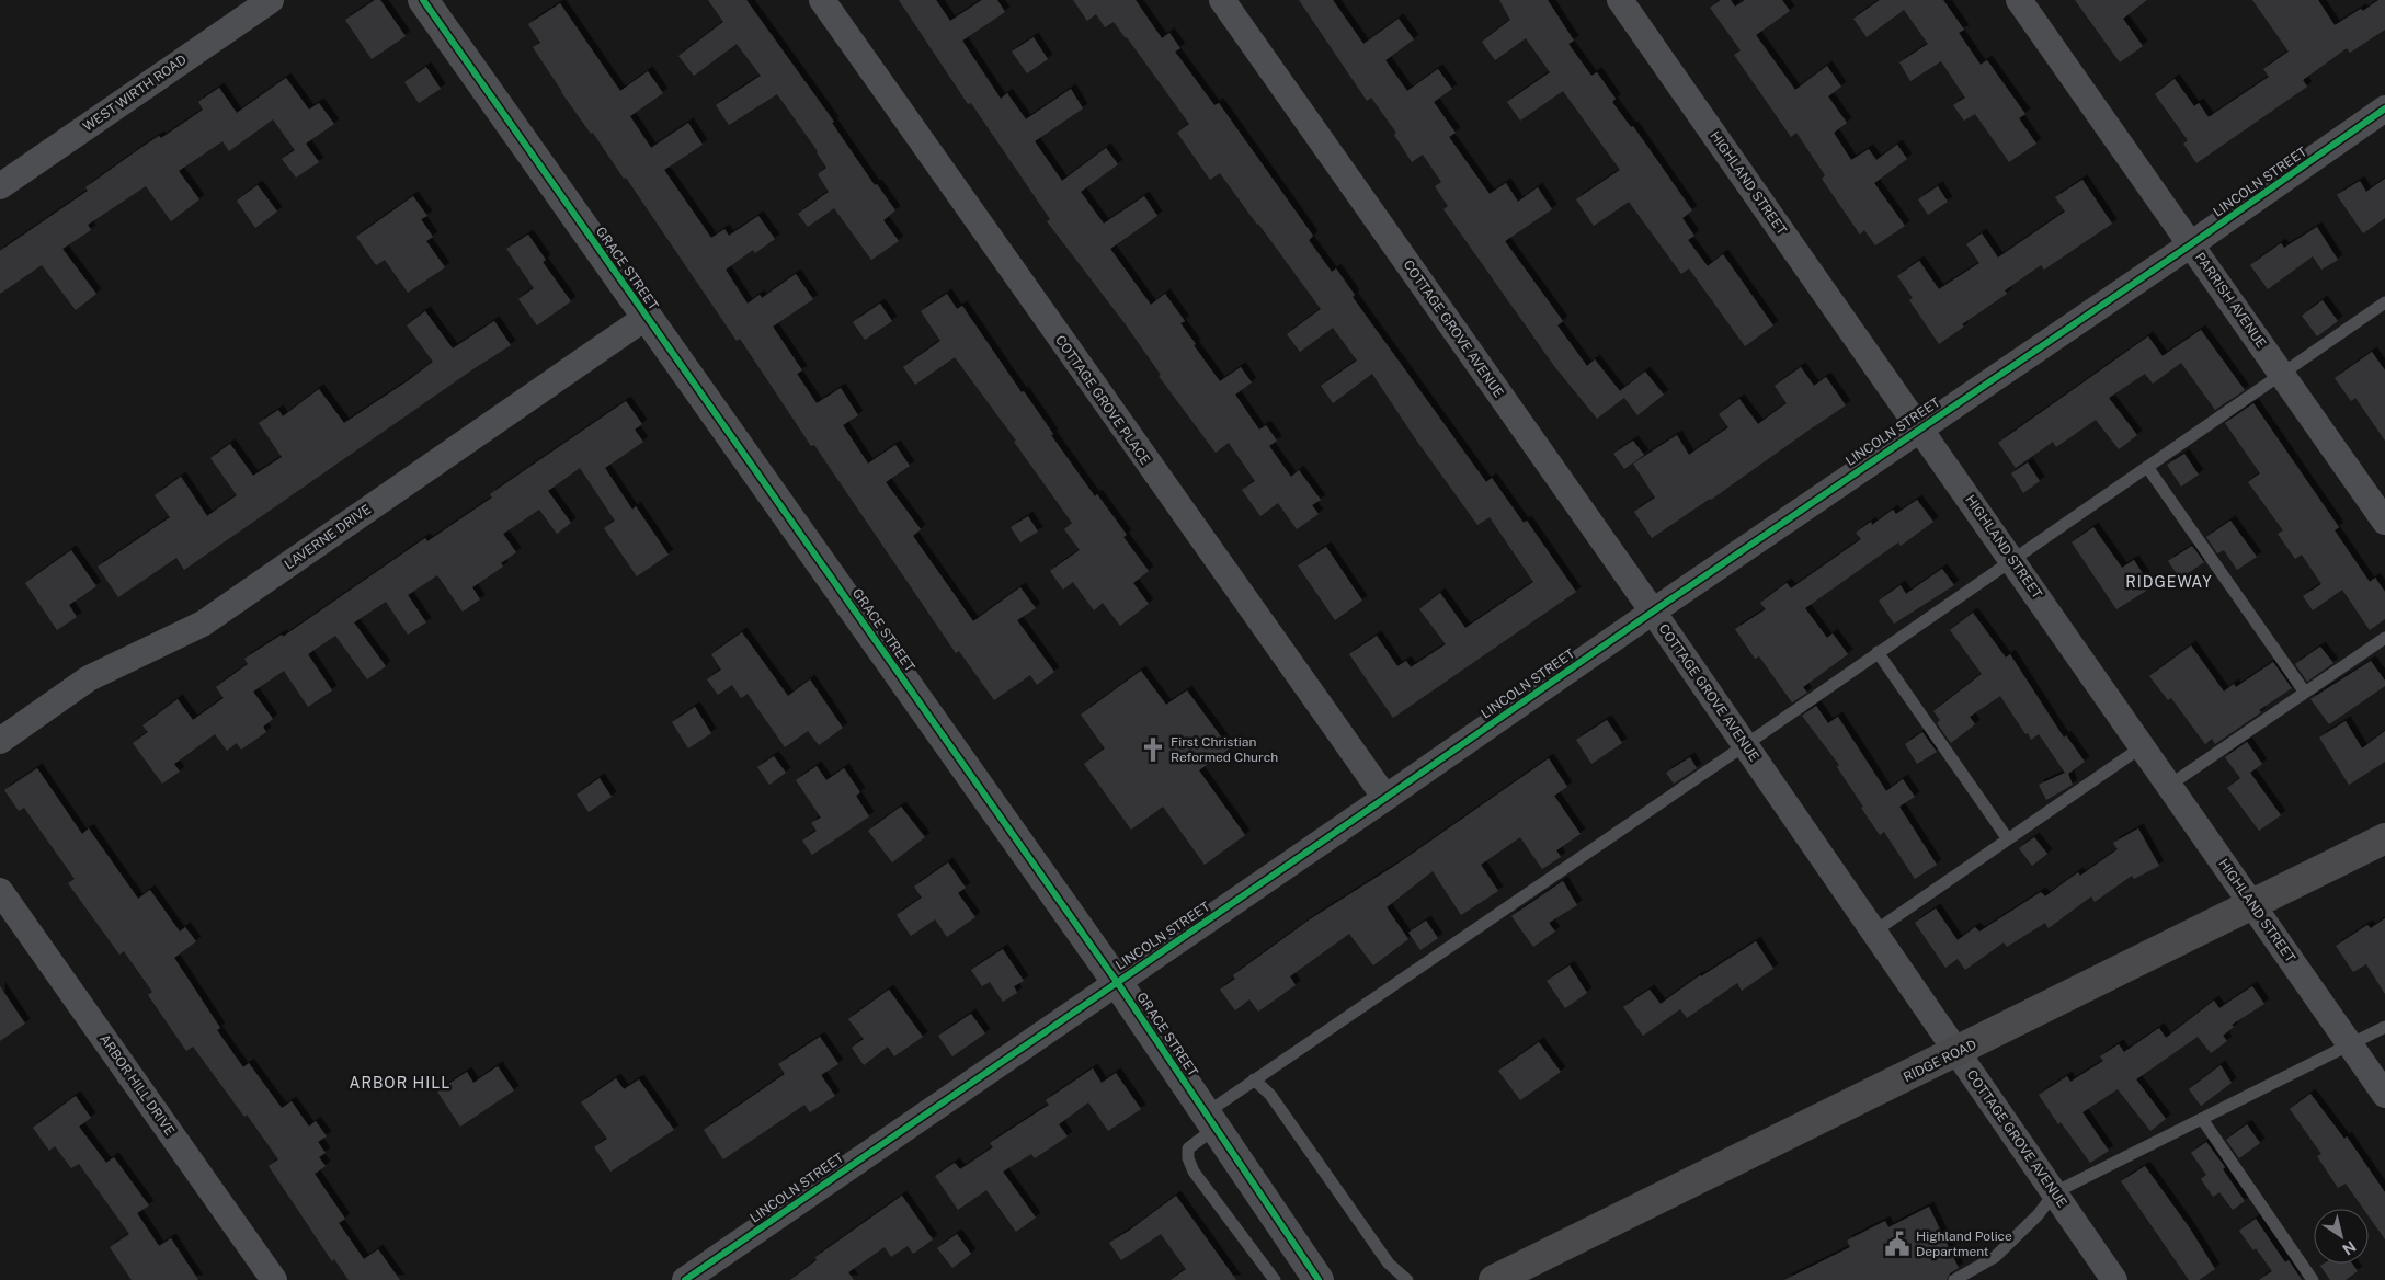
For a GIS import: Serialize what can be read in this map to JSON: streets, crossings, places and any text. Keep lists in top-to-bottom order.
{
  "streets": {
    "main road": ["RIDGE ROAD"],
    "street": [
      "WEST WIRTH ROAD",
      "LINCOLN STREET",
      "HIGHLAND STREET",
      "GRACE STREET",
      "PARRISH AVENUE",
      "COTTAGE GROVE AVENUE",
      "COTTAGE GROVE PLACE",
      "LAVERNE DRIVE",
      "ARBOR HILL DRIVE"
    ]
  },
  "crossings": [
    ["LINCOLN STREET", "HIGHLAND STREET"],
    ["LINCOLN STREET", "GRACE STREET"],
    ["LINCOLN STREET", "PARRISH AVENUE"],
    ["LINCOLN STREET", "COTTAGE GROVE AVENUE"],
    ["LINCOLN STREET", "COTTAGE GROVE PLACE"],
    ["HIGHLAND STREET", "RIDGE ROAD"],
    ["GRACE STREET", "LAVERNE DRIVE"],
    ["COTTAGE GROVE AVENUE", "RIDGE ROAD"]
  ],
  "districts": ["RIDGEWAY", "ARBOR HILL"],
  "places": {
    "church": ["First Christian Reformed Church"],
    "public building": ["Highland Police Department"]
  },
  "north": "bottom right"
}
